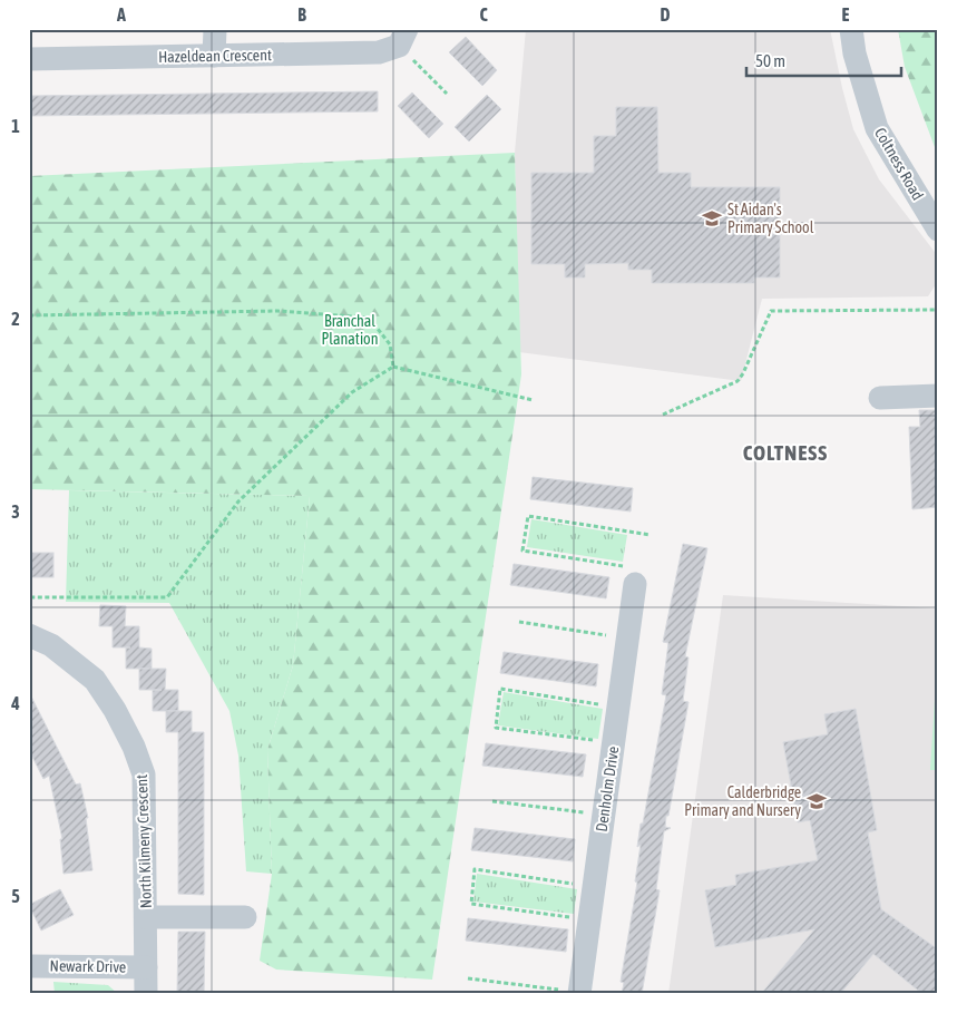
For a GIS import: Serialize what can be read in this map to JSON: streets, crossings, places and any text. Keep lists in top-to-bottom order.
{
  "streets": {
    "street": [
      "Hazeldean Crescent",
      "Coltness Road",
      "Denholm Drive",
      "North Kilmeny Crescent",
      "Newark Drive"
    ]
  },
  "crossings": [
    ["North Kilmeny Crescent", "Newark Drive"]
  ],
  "districts": ["COLTNESS"],
  "parks": ["Branchal Planation"],
  "places": {
    "school or university": ["St Aidan's Primary School", "Calderbridge Primary and Nursery"]
  },
  "scale_bar": "50 m",
  "grid": {
    "columns": [
      "A",
      "B",
      "C",
      "D",
      "E"
    ],
    "rows": [
      "1",
      "2",
      "3",
      "4",
      "5"
    ]
  }
}
